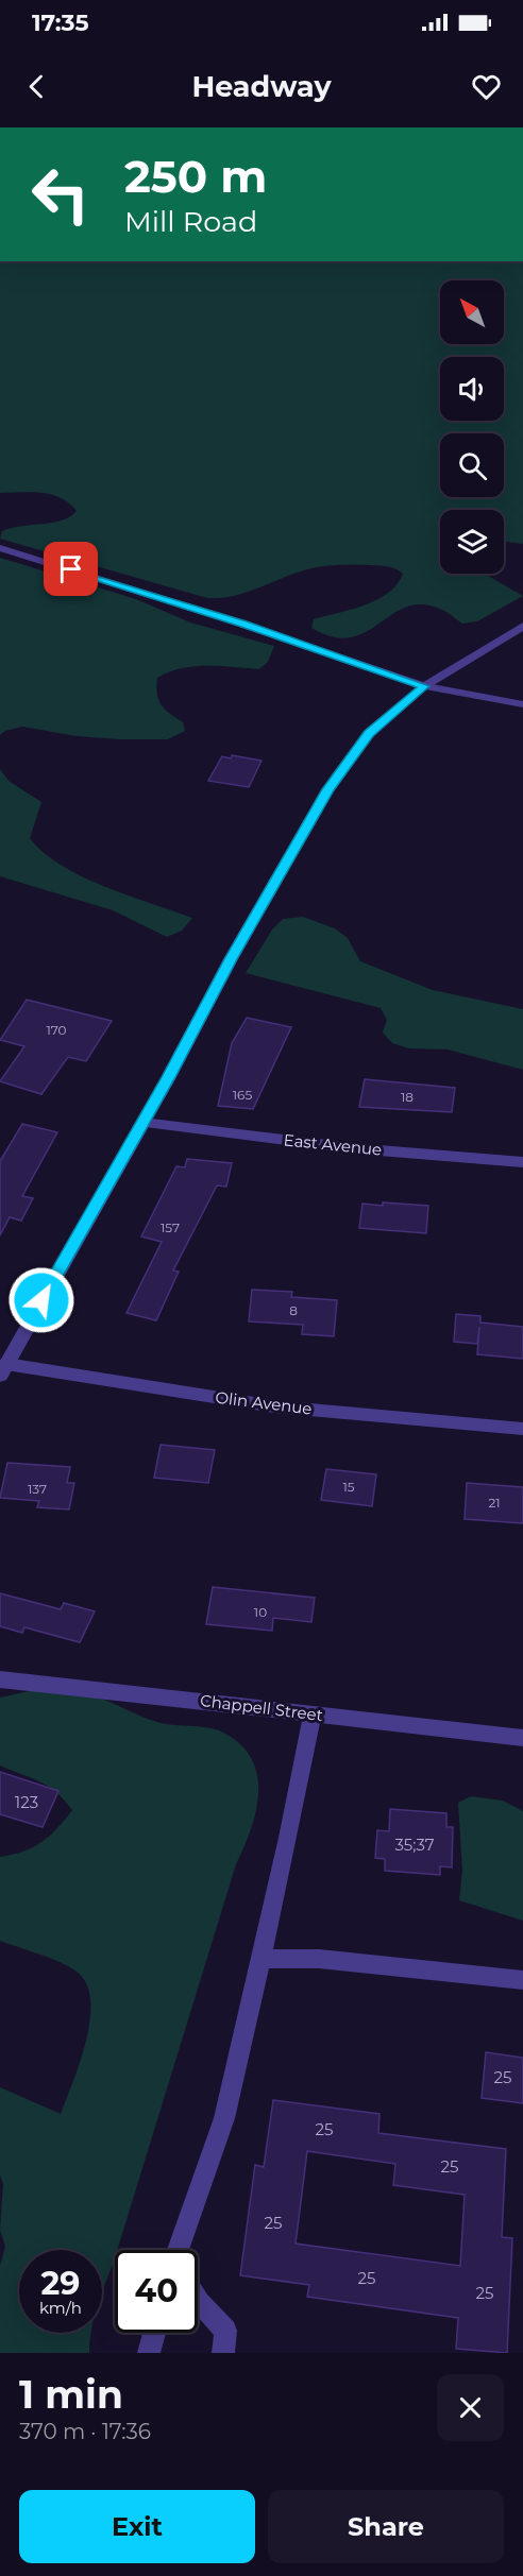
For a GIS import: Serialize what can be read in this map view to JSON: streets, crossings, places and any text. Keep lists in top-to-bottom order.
{
  "streets": {
    "street": ["East Avenue", "Olin Avenue", "Chappell Street"]
  },
  "house_numbers": [
    "170",
    "165",
    "18",
    "157",
    "8",
    "15",
    "137",
    "21",
    "10",
    "123",
    "35;37",
    "25",
    "25",
    "25",
    "25",
    "25",
    "25"
  ],
  "north": "top left",
  "page": {
    "status": "17:35",
    "header": "Headway",
    "turn": ["250 m", "Mill Road"],
    "speed": "29 km/h",
    "limit": "40",
    "heading": ["1 min", "370 m · 17:36"],
    "buttons": ["Exit", "Share"]
  }
}
